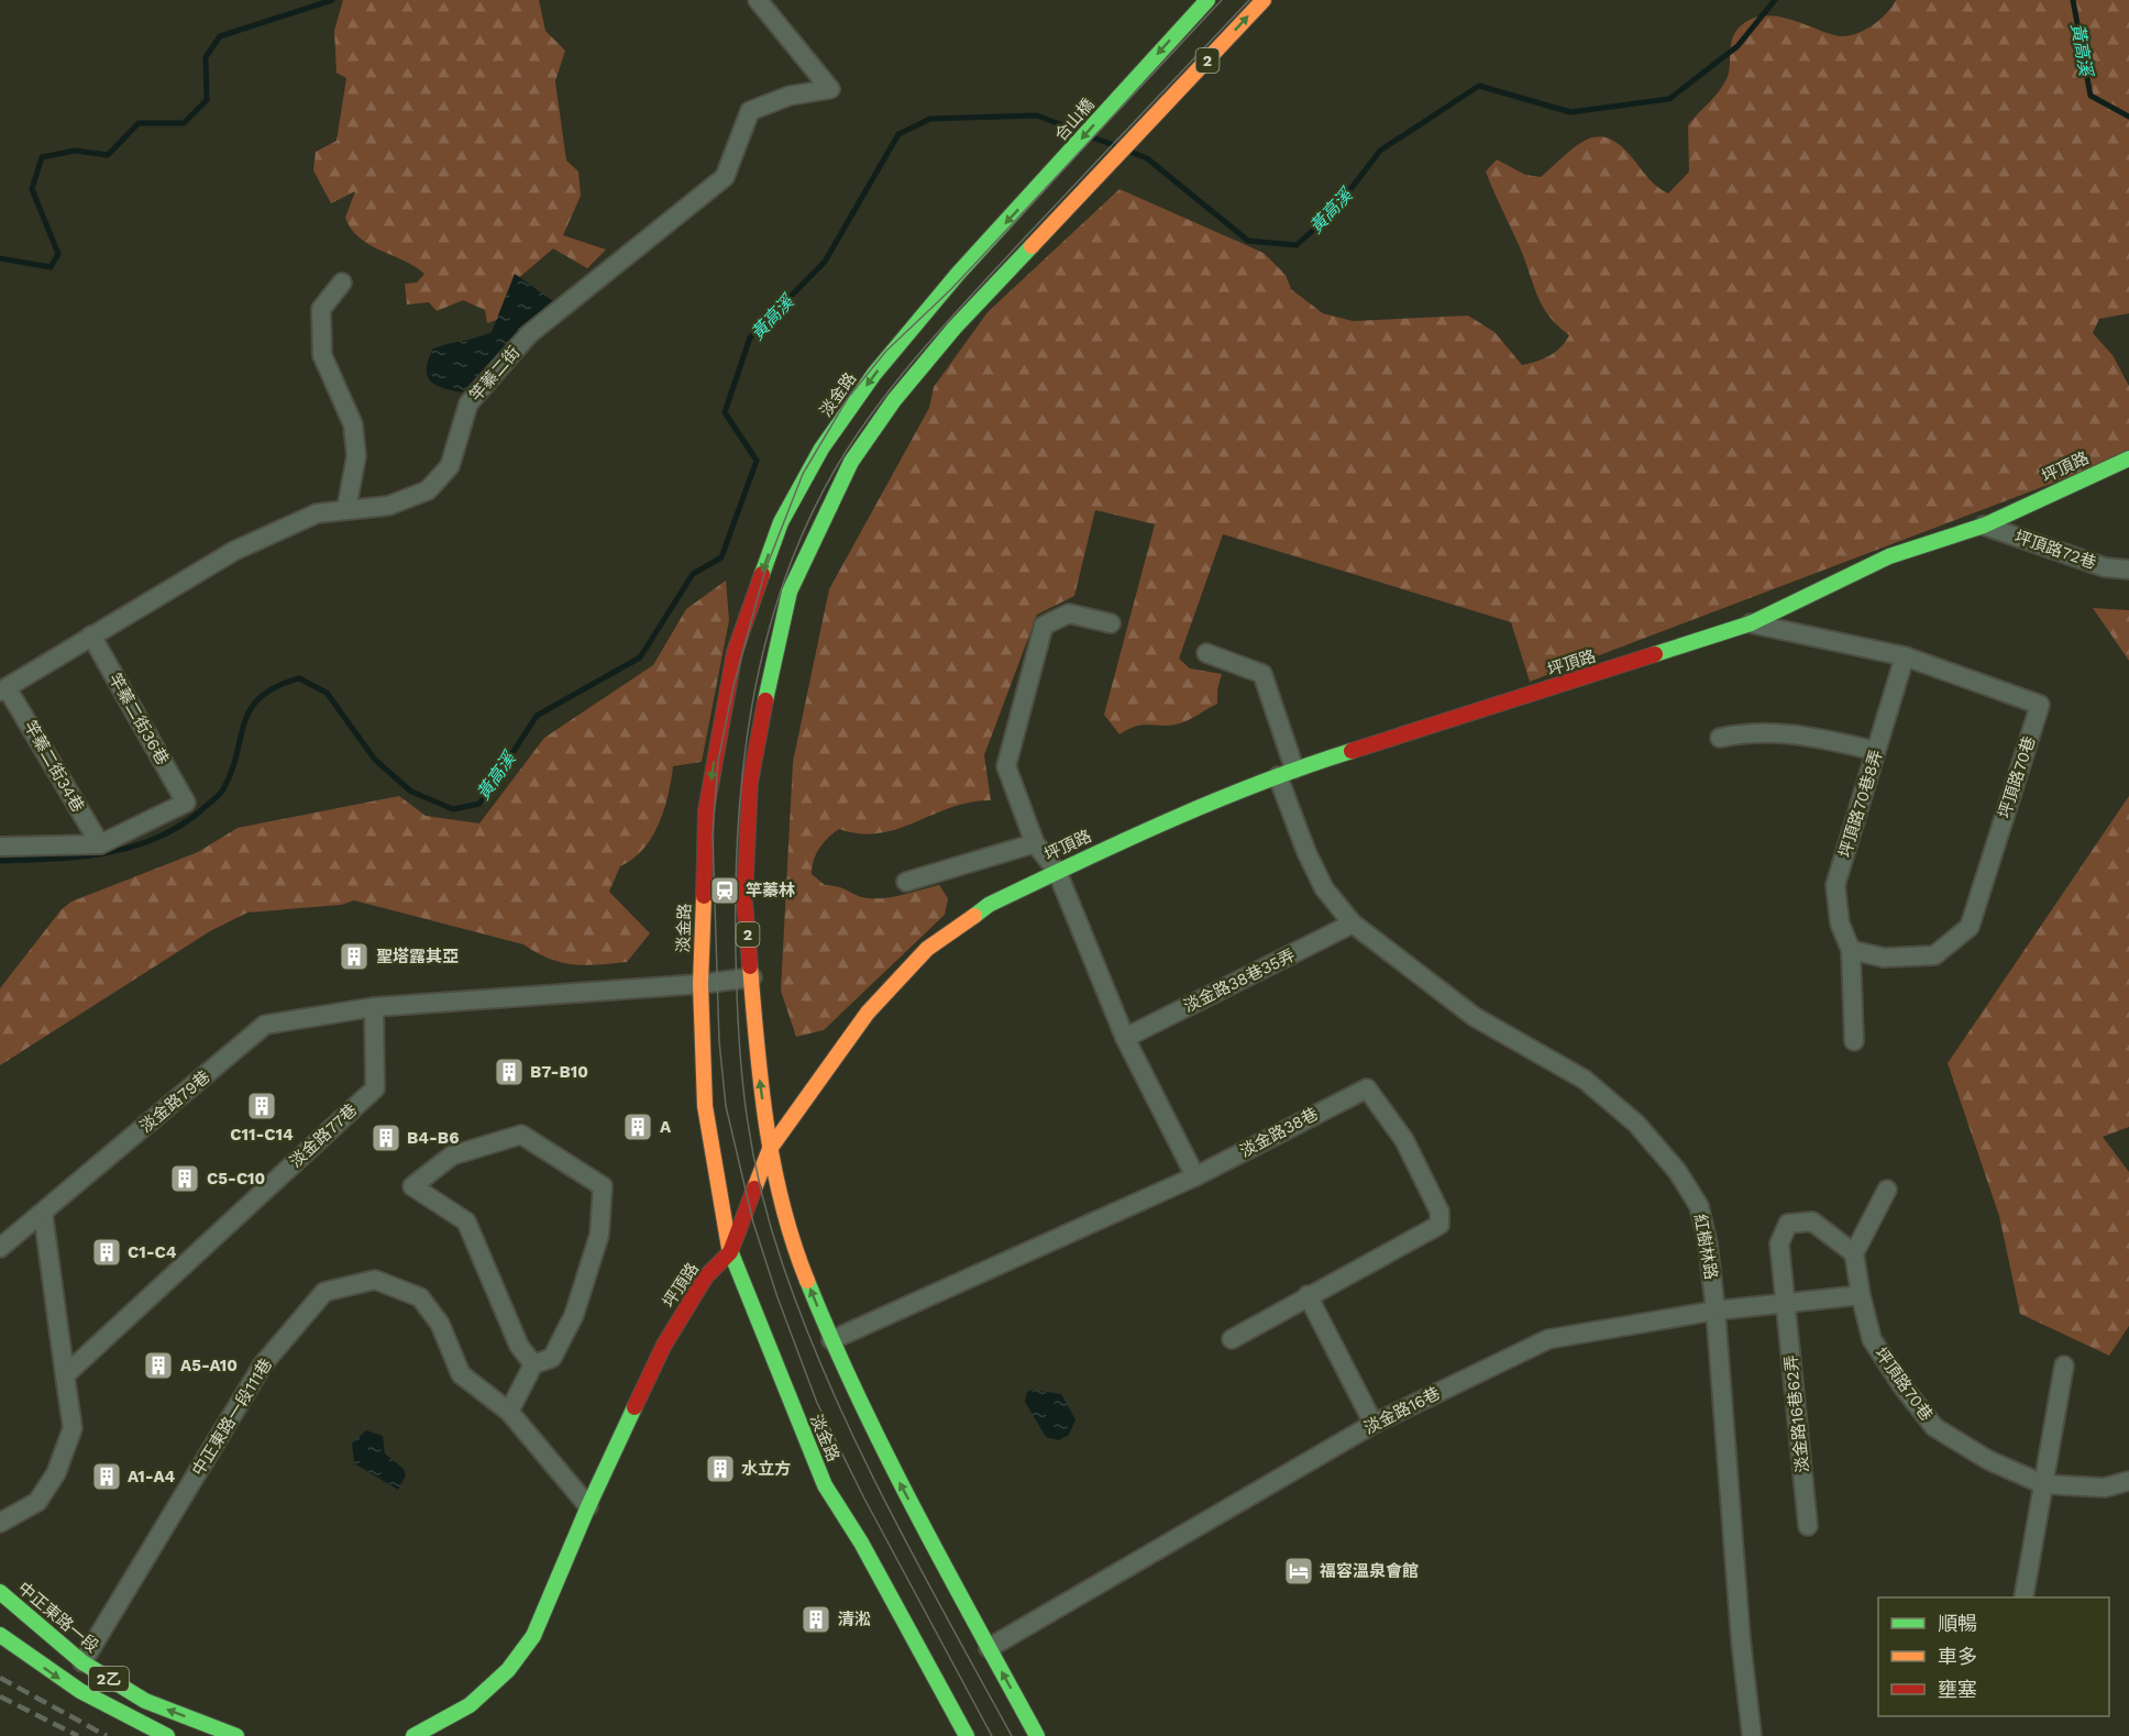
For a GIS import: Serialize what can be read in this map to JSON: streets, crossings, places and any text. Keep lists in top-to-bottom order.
{
  "streets": {
    "main road": [
      "2",
      "合山橋",
      "淡金路",
      "坪頂路",
      "中正東路一段",
      "2乙"
    ],
    "street": [
      "竿蓁二街",
      "坪頂路72巷",
      "竿蓁二街36巷",
      "竿蓁二街34巷",
      "坪頂路70巷",
      "坪頂路70巷8弄",
      "淡金路38巷35弄",
      "淡金路79巷",
      "淡金路38巷",
      "淡金路77巷",
      "紅樹林路",
      "淡金路16巷",
      "淡金路16巷62弄",
      "中正東路一段111巷"
    ]
  },
  "crossings": [
    ["2", "坪頂路"],
    ["2", "淡金路38巷"],
    ["2", "淡金路16巷"],
    ["合山橋", "淡金路"],
    ["竿蓁二街", "竿蓁二街36巷"],
    ["竿蓁二街", "竿蓁二街34巷"],
    ["淡金路", "坪頂路"],
    ["坪頂路", "坪頂路72巷"],
    ["坪頂路", "坪頂路70巷"],
    ["坪頂路", "紅樹林路"],
    ["坪頂路", "中正東路一段111巷"],
    ["竿蓁二街36巷", "竿蓁二街34巷"],
    ["坪頂路70巷", "坪頂路70巷8弄"],
    ["坪頂路70巷", "淡金路16巷"],
    ["坪頂路70巷", "淡金路16巷62弄"],
    ["淡金路38巷35弄", "紅樹林路"],
    ["淡金路79巷", "淡金路77巷"],
    ["紅樹林路", "淡金路16巷"],
    ["淡金路16巷", "淡金路16巷62弄"],
    ["中正東路一段111巷", "中正東路一段"]
  ],
  "water": ["黃高溪"],
  "places": {
    "station": ["竿蓁林"],
    "building": [
      "聖塔露其亞",
      "B7-B10",
      "C11-C14",
      "A",
      "B4-B6",
      "C5-C10",
      "C1-C4",
      "A5-A10",
      "水立方",
      "A1-A4",
      "清淞"
    ],
    "hotel": ["福容溫泉會館"]
  },
  "legend": ["順暢", "車多", "壅塞"]
}
